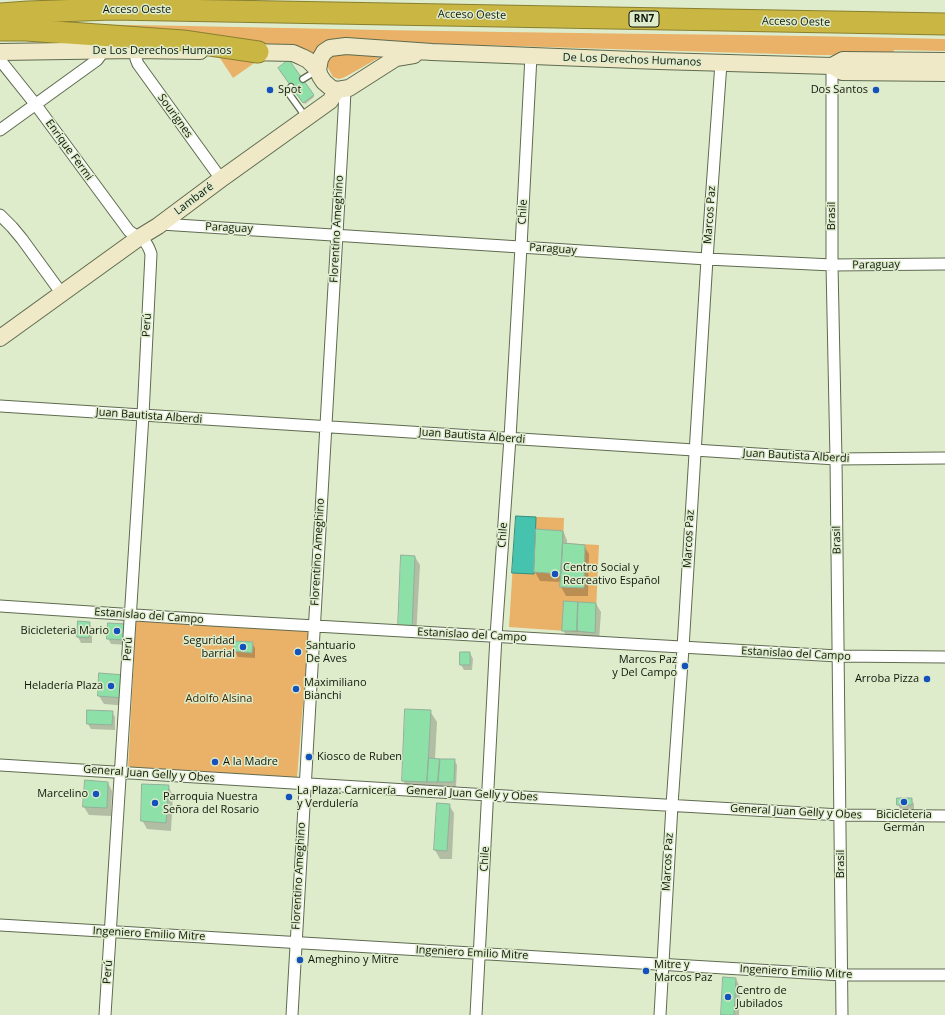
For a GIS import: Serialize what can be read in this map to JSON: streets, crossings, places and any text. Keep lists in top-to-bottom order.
{
  "streets": {
    "highway": ["Acceso Oeste", "RN7"],
    "street": [
      "De Los Derechos Humanos",
      "Sourignes",
      "Enrique Fermi",
      "Lambaré",
      "Chile",
      "Marcos Paz",
      "Brasil",
      "Paraguay",
      "Florentino Ameghino",
      "Perú",
      "Juan Bautista Alberdi",
      "Estanislao del Campo",
      "General Juan Gelly y Obes",
      "Ingeniero Emilio Mitre"
    ]
  },
  "crossings": [
    ["De Los Derechos Humanos", "Sourignes"],
    ["De Los Derechos Humanos", "Lambaré"],
    ["De Los Derechos Humanos", "Chile"],
    ["De Los Derechos Humanos", "Marcos Paz"],
    ["De Los Derechos Humanos", "Brasil"],
    ["De Los Derechos Humanos", "Florentino Ameghino"],
    ["Sourignes", "Lambaré"],
    ["Enrique Fermi", "Lambaré"],
    ["Enrique Fermi", "Perú"],
    ["Lambaré", "Paraguay"],
    ["Lambaré", "Florentino Ameghino"],
    ["Lambaré", "Perú"],
    ["Chile", "Paraguay"],
    ["Chile", "Juan Bautista Alberdi"],
    ["Chile", "Estanislao del Campo"],
    ["Chile", "General Juan Gelly y Obes"],
    ["Chile", "Ingeniero Emilio Mitre"],
    ["Marcos Paz", "Paraguay"],
    ["Marcos Paz", "Juan Bautista Alberdi"],
    ["Marcos Paz", "Estanislao del Campo"],
    ["Marcos Paz", "General Juan Gelly y Obes"],
    ["Marcos Paz", "Ingeniero Emilio Mitre"],
    ["Brasil", "Paraguay"],
    ["Brasil", "Juan Bautista Alberdi"],
    ["Brasil", "Estanislao del Campo"],
    ["Brasil", "General Juan Gelly y Obes"],
    ["Brasil", "Ingeniero Emilio Mitre"],
    ["Paraguay", "Florentino Ameghino"],
    ["Florentino Ameghino", "Juan Bautista Alberdi"],
    ["Florentino Ameghino", "Estanislao del Campo"],
    ["Florentino Ameghino", "General Juan Gelly y Obes"],
    ["Florentino Ameghino", "Ingeniero Emilio Mitre"],
    ["Perú", "Juan Bautista Alberdi"],
    ["Perú", "Estanislao del Campo"],
    ["Perú", "General Juan Gelly y Obes"],
    ["Perú", "Ingeniero Emilio Mitre"]
  ],
  "parks": ["Adolfo Alsina"],
  "places": [
    "Spot",
    "Dos Santos",
    "Centro Social y Recreativo Español",
    "Bicicleteria Mario",
    "Seguridad barrial",
    "Santuario De Aves",
    "Marcos Paz y Del Campo",
    "Arroba Pizza",
    "Heladería Plaza",
    "Maximiliano Bianchi",
    "Kiosco de Ruben",
    "A la Madre",
    "Marcelino",
    "La Plaza: Carnicería y Verdulería",
    "Bicicleteria Germán",
    "Parroquia Nuestra Señora del Rosario",
    "Ameghino y Mitre",
    "Mitre y Marcos Paz",
    "Centro de Jubilados"
  ]
}
